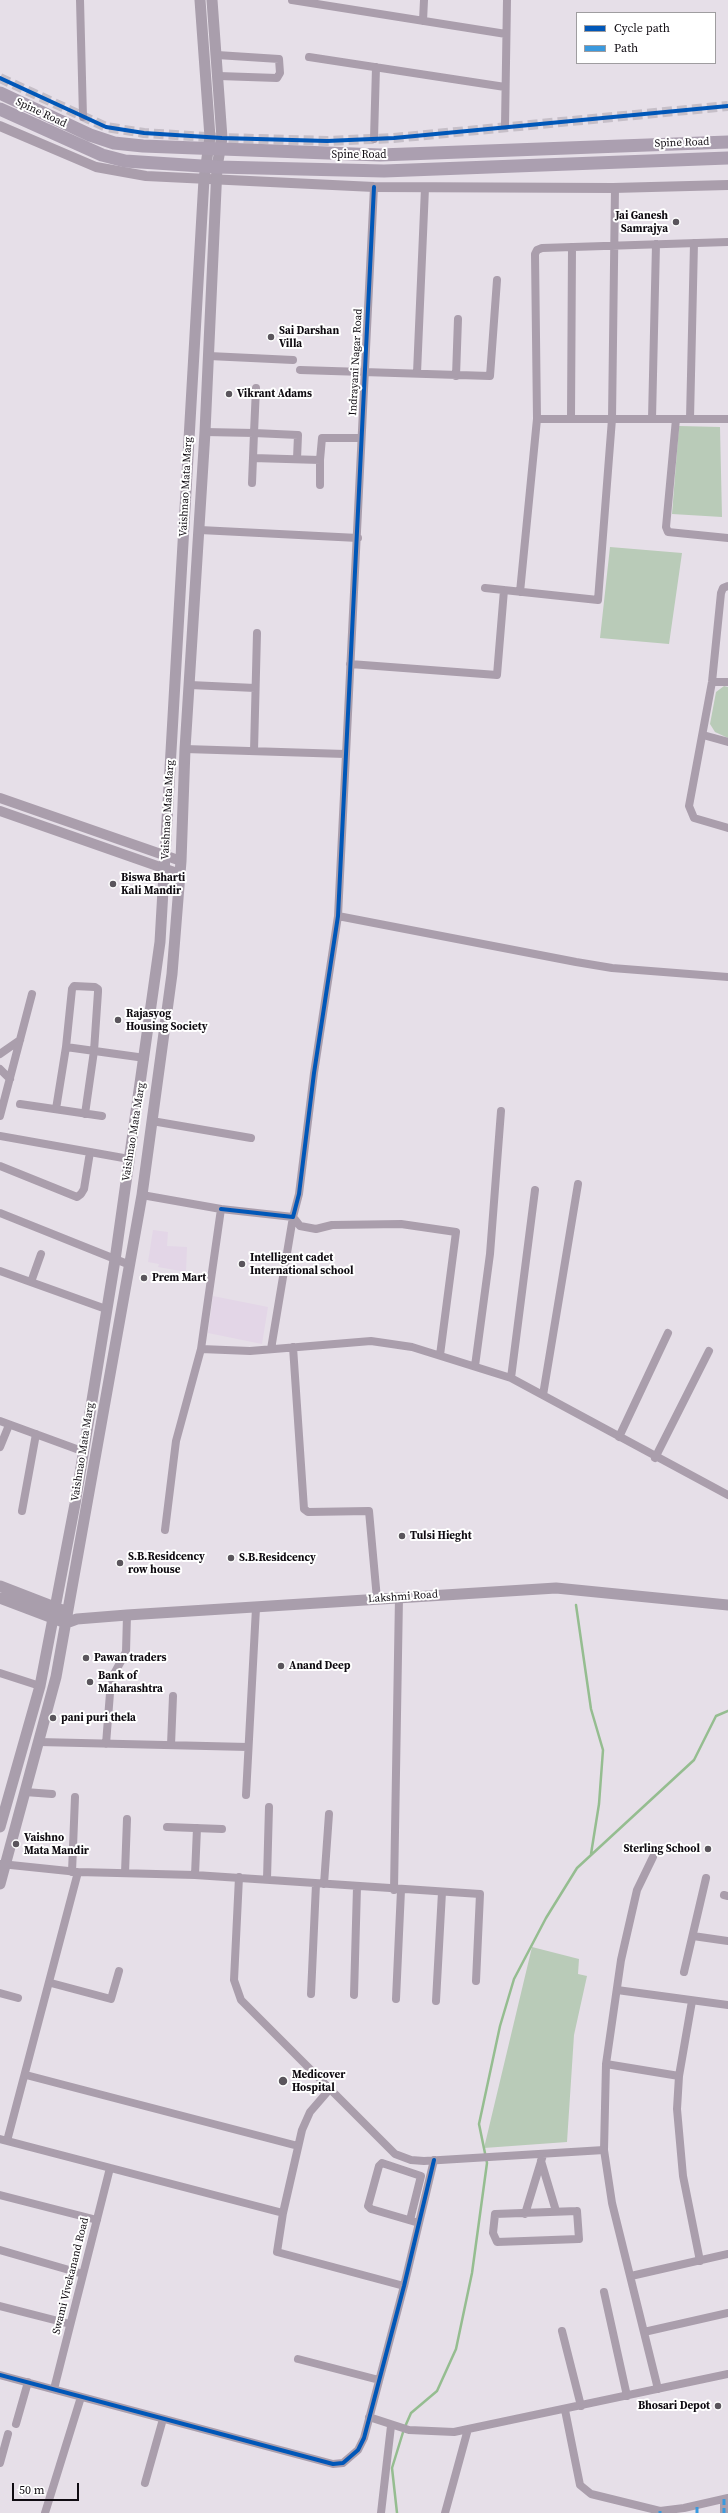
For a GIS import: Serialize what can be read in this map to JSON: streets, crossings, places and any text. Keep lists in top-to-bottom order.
{
  "streets": {
    "main road": ["Spine Road", "Vaishnao Mata Marg", "Lakshmi Road"],
    "street": ["Indrayani Nagar Road", "Swami Vivekanand Road"]
  },
  "crossings": [
    ["Spine Road", "Indrayani Nagar Road"],
    ["Spine Road", "Vaishnao Mata Marg"],
    ["Vaishnao Mata Marg", "Lakshmi Road"]
  ],
  "places": [
    "Jai Ganesh Samrajya",
    "Sai Darshan Villa",
    "Vikrant Adams",
    "Biswa Bharti Kali Mandir",
    "Rajasyog Housing Society",
    "Intelligent cadet International school",
    "Prem Mart",
    "Tulsi Hieght",
    "S.B.Residcency",
    "S.B.Residcency row house",
    "Pawan traders",
    "Anand Deep",
    "Bank of Maharashtra",
    "pani puri thela",
    "Vaishno Mata Mandir",
    "Sterling School",
    "Medicover Hospital",
    "Bhosari Depot"
  ],
  "legend": ["Cycle path", "Path"],
  "scale_bar": "50 m"
}
